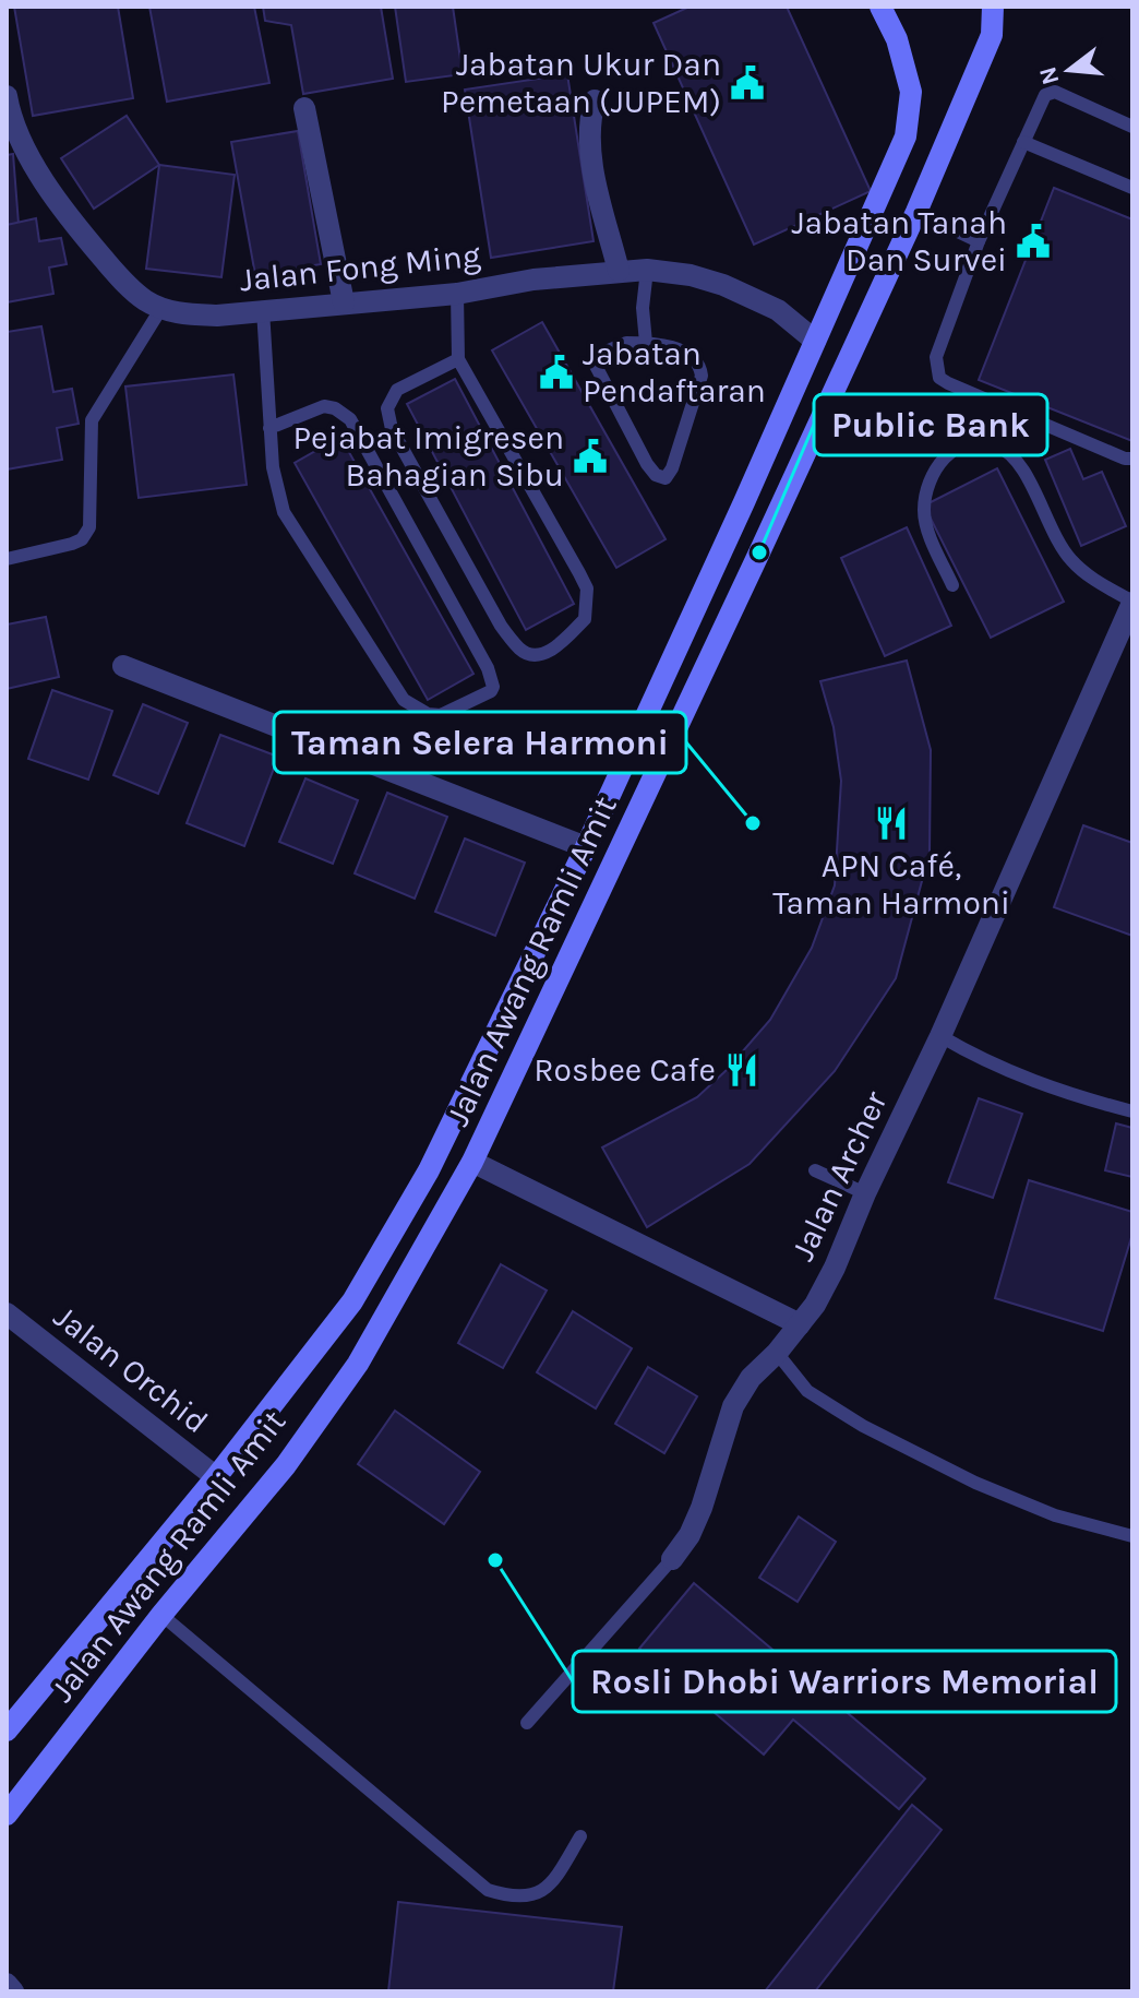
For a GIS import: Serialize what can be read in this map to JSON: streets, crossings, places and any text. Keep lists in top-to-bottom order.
{
  "streets": {
    "main road": ["Jalan Awang Ramli Amit"],
    "street": ["Jalan Fong Ming", "Jalan Archer", "Jalan Orchid"]
  },
  "crossings": [
    ["Jalan Fong Ming", "Jalan Awang Ramli Amit"],
    ["Jalan Awang Ramli Amit", "Jalan Orchid"]
  ],
  "places": {
    "public building": [
      "Jabatan Ukur Dan Pemetaan (JUPEM)",
      "Jabatan Tanah Dan Survei",
      "Jabatan Pendaftaran",
      "Pejabat Imigresen Bahagian Sibu"
    ],
    "other": ["Public Bank", "Taman Selera Harmoni", "Rosli Dhobi Warriors Memorial"],
    "restaurant": ["APN Café, Taman Harmoni", "Rosbee Cafe"]
  },
  "north": "left"
}
